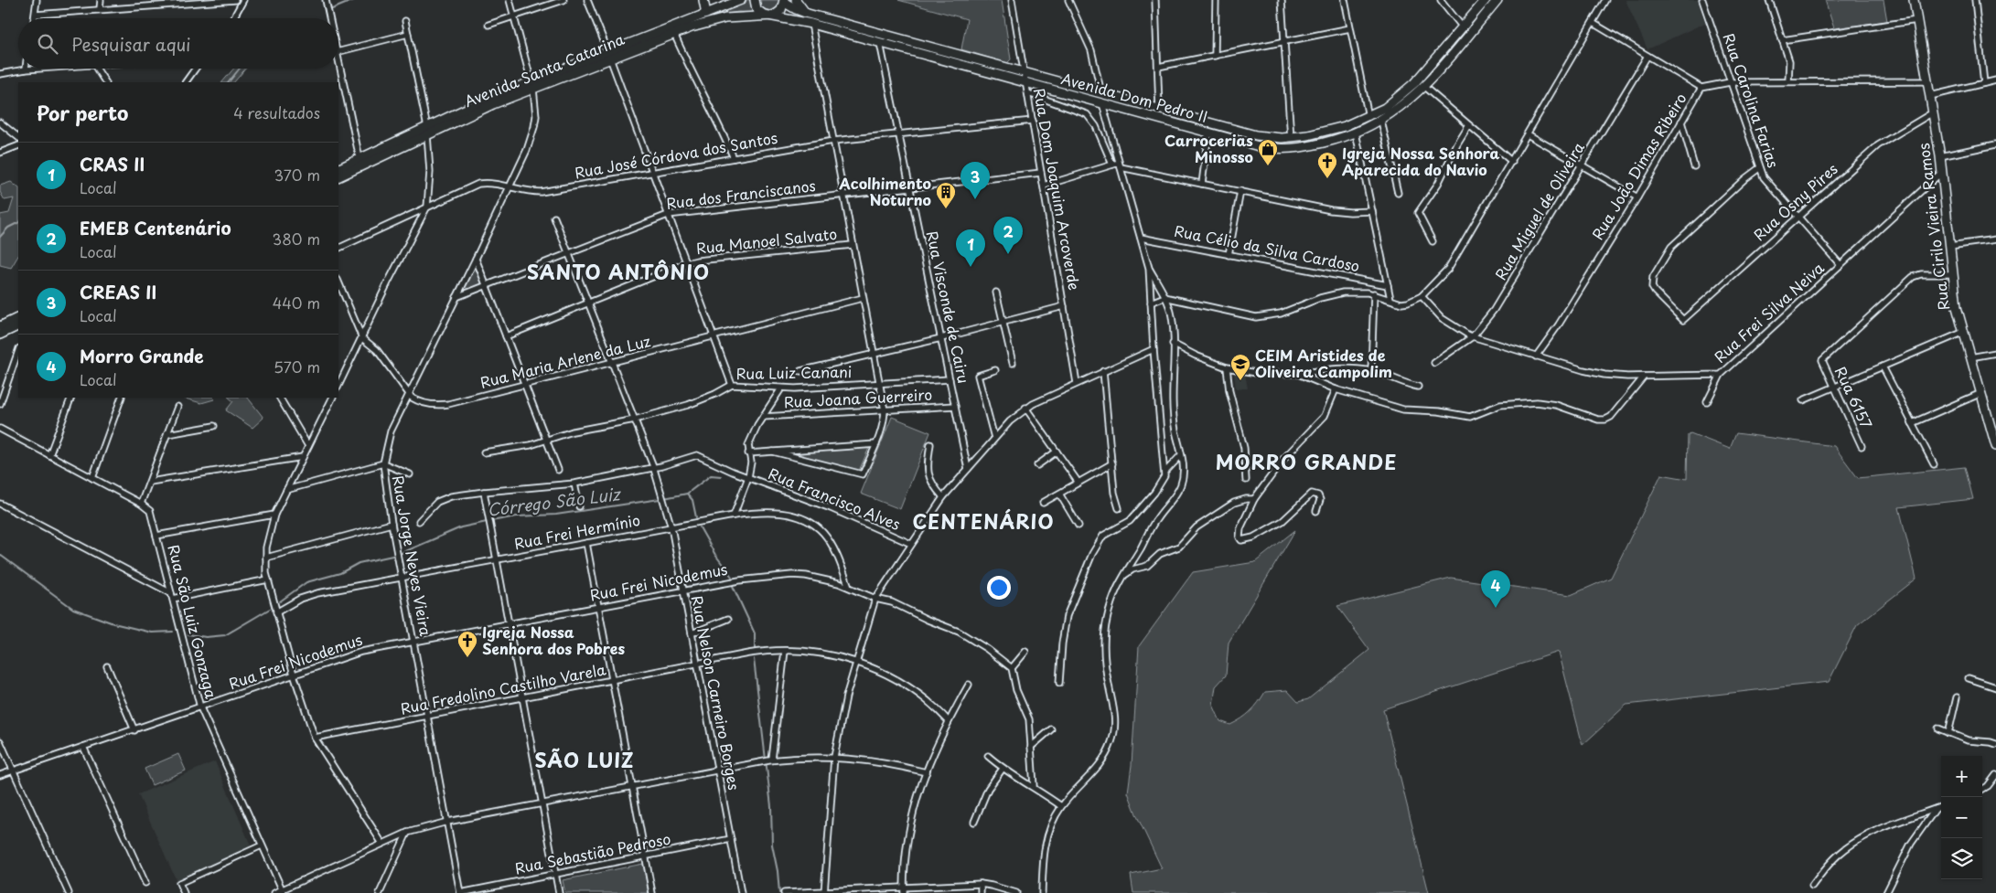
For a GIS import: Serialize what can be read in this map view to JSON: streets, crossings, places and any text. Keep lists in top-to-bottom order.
{
  "streets": {
    "main road": ["Avenida Santa Catarina", "Avenida Dom Pedro II", "Rua Cirilo Vieira Ramos"],
    "street": [
      "Rua Carolina Farias",
      "Rua José Córdova dos Santos",
      "Rua João Dimas Ribeiro",
      "Rua Dom Joaquim Arcoverde",
      "Rua dos Franciscanos",
      "Rua Osny Pires",
      "Rua Miguel de Oliveira",
      "Rua Manoel Salvato",
      "Rua Célio da Silva Cardoso",
      "Rua Visconde de Cairu",
      "Rua Frei Silva Neiva",
      "Rua Maria Arlene da Luz",
      "Rua Luiz Canani",
      "Rua 6157",
      "Rua Joana Guerreiro",
      "Rua Francisco Alves",
      "Rua Frei Hermínio",
      "Rua Jorge Neves Vieira",
      "Rua Frei Nicodemus",
      "Rua São Luiz Gonzaga",
      "Rua Fredolino Castilho Varela",
      "Rua Nelson Carneiro Borges",
      "Rua Sebastião Pedroso"
    ]
  },
  "crossings": [
    ["Avenida Santa Catarina", "Avenida Dom Pedro II"],
    ["Avenida Santa Catarina", "Rua Jorge Neves Vieira"],
    ["Avenida Dom Pedro II", "Rua Dom Joaquim Arcoverde"],
    ["Avenida Dom Pedro II", "Rua Visconde de Cairu"],
    ["Rua Carolina Farias", "Rua João Dimas Ribeiro"],
    ["Rua Carolina Farias", "Rua Osny Pires"],
    ["Rua Carolina Farias", "Rua Frei Silva Neiva"],
    ["Rua José Córdova dos Santos", "Rua Dom Joaquim Arcoverde"],
    ["Rua José Córdova dos Santos", "Rua Visconde de Cairu"],
    ["Rua José Córdova dos Santos", "Rua Jorge Neves Vieira"],
    ["Rua João Dimas Ribeiro", "Rua Cirilo Vieira Ramos"],
    ["Rua João Dimas Ribeiro", "Rua Frei Silva Neiva"],
    ["Rua Dom Joaquim Arcoverde", "Rua dos Franciscanos"],
    ["Rua dos Franciscanos", "Rua Visconde de Cairu"],
    ["Rua dos Franciscanos", "Rua Jorge Neves Vieira"],
    ["Rua dos Franciscanos", "Rua Nelson Carneiro Borges"],
    ["Rua Osny Pires", "Rua Cirilo Vieira Ramos"],
    ["Rua Miguel de Oliveira", "Rua Frei Silva Neiva"],
    ["Rua Cirilo Vieira Ramos", "Rua Frei Silva Neiva"],
    ["Rua Cirilo Vieira Ramos", "Rua 6157"],
    ["Rua Manoel Salvato", "Rua Nelson Carneiro Borges"],
    ["Rua Visconde de Cairu", "Rua Luiz Canani"],
    ["Rua Visconde de Cairu", "Rua Joana Guerreiro"],
    ["Rua Maria Arlene da Luz", "Rua Jorge Neves Vieira"],
    ["Rua Maria Arlene da Luz", "Rua Nelson Carneiro Borges"],
    ["Rua Luiz Canani", "Rua Nelson Carneiro Borges"],
    ["Rua Francisco Alves", "Rua Nelson Carneiro Borges"],
    ["Rua Frei Hermínio", "Rua Jorge Neves Vieira"],
    ["Rua Frei Hermínio", "Rua Frei Nicodemus"],
    ["Rua Frei Hermínio", "Rua Nelson Carneiro Borges"],
    ["Rua Jorge Neves Vieira", "Rua Frei Nicodemus"],
    ["Rua Jorge Neves Vieira", "Rua Fredolino Castilho Varela"],
    ["Rua Jorge Neves Vieira", "Rua Sebastião Pedroso"],
    ["Rua Frei Nicodemus", "Rua São Luiz Gonzaga"],
    ["Rua Frei Nicodemus", "Rua Nelson Carneiro Borges"],
    ["Rua Fredolino Castilho Varela", "Rua Nelson Carneiro Borges"],
    ["Rua Nelson Carneiro Borges", "Rua Sebastião Pedroso"]
  ],
  "districts": [
    "SANTO ANTÔNIO",
    "MORRO GRANDE",
    "CENTENÁRIO",
    "SÃO LUIZ"
  ],
  "water": ["Córrego São Luiz"],
  "places": {
    "shop": ["Carrocerias Minosso"],
    "church": ["Igreja Nossa Senhora Aparecida do Navio", "Igreja Nossa Senhora dos Pobres"],
    "building": ["Acolhimento Noturno"],
    "school or university": ["CEIM Aristides de Oliveira Campolim"]
  },
  "page": {
    "search": "Pesquisar aqui",
    "heading": ["Por perto", "4 resultados"],
    "list": [
      {
        "mark": "1",
        "name": "CRAS II",
        "note": "Local",
        "value": "370 m"
      },
      {
        "mark": "2",
        "name": "EMEB Centenário",
        "note": "Local",
        "value": "380 m"
      },
      {
        "mark": "3",
        "name": "CREAS II",
        "note": "Local",
        "value": "440 m"
      },
      {
        "mark": "4",
        "name": "Morro Grande",
        "note": "Local",
        "value": "570 m"
      }
    ],
    "pins": [
      "3",
      "2",
      "1",
      "4"
    ],
    "map_buttons": ["+", "−"]
  }
}
